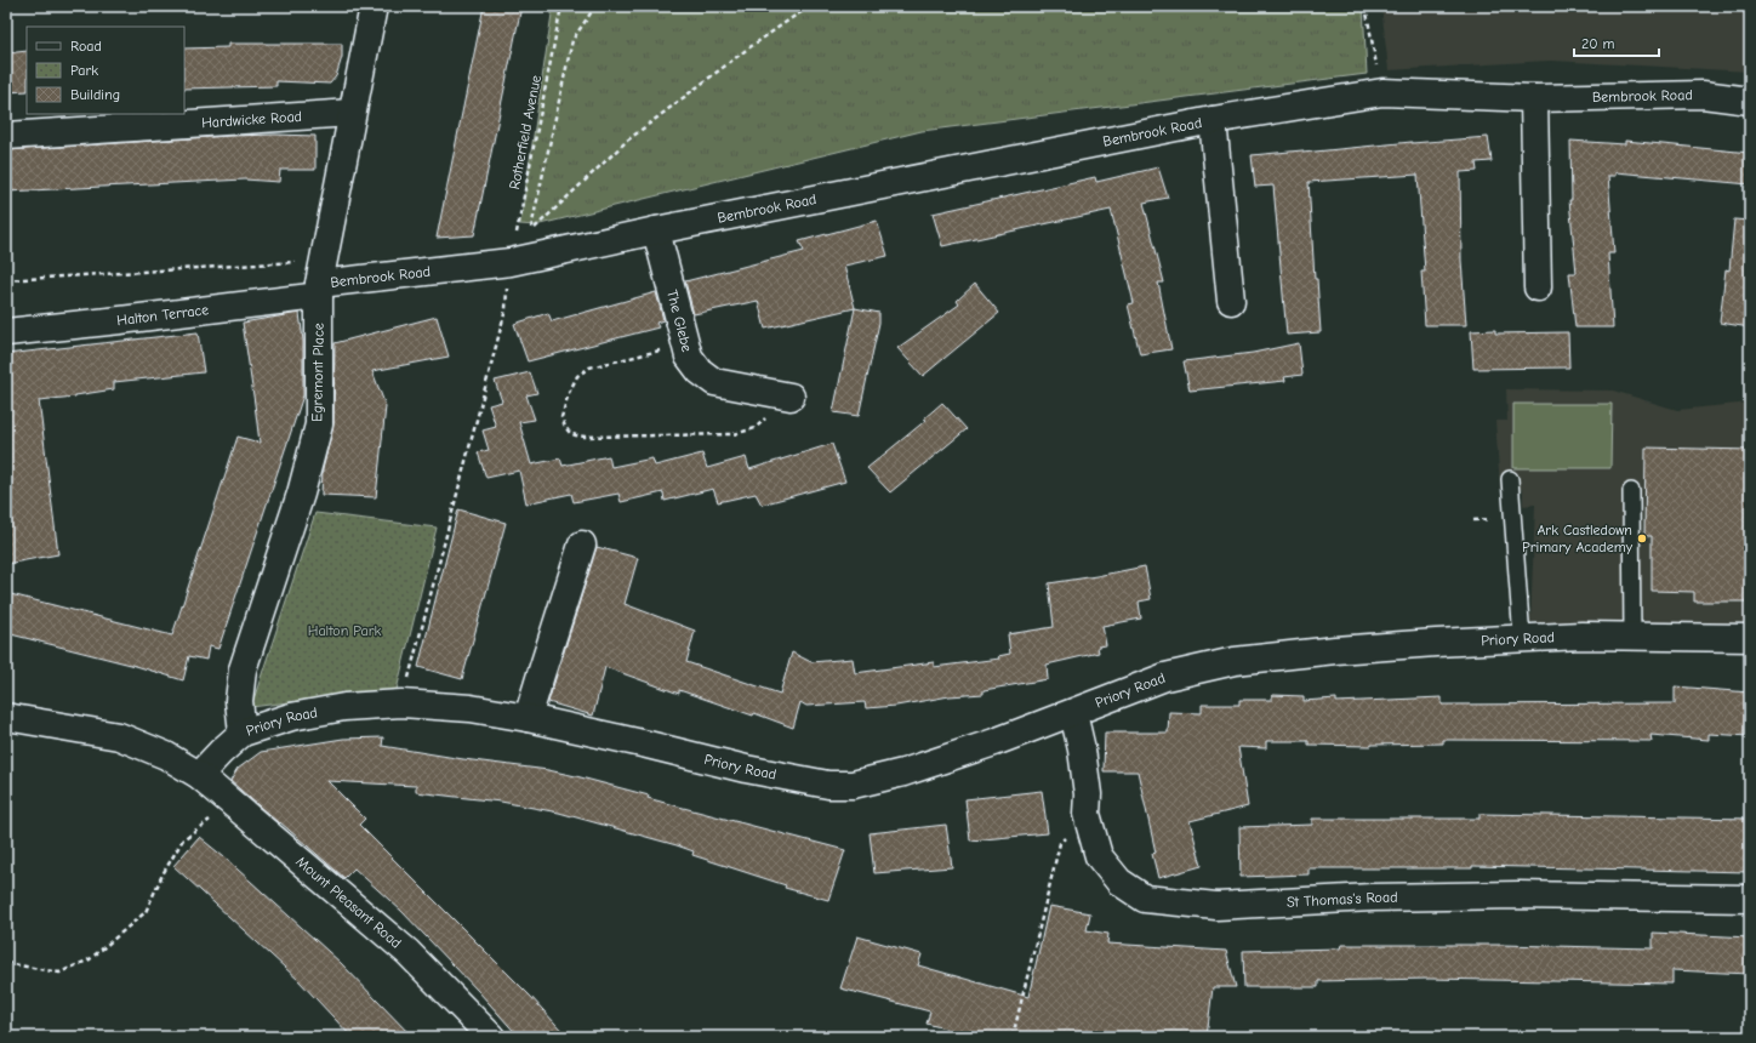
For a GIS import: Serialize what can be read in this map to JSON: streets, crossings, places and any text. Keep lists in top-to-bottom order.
{
  "streets": {
    "street": [
      "Bembrook Road",
      "Hardwicke Road",
      "Halton Terrace",
      "The Glebe",
      "Egremont Place",
      "Priory Road",
      "St Thomas's Road",
      "Mount Pleasant Road"
    ],
    "path": ["Rotherfield Avenue"]
  },
  "crossings": [
    ["Bembrook Road", "Rotherfield Avenue"],
    ["Bembrook Road", "Halton Terrace"],
    ["Bembrook Road", "The Glebe"],
    ["Bembrook Road", "Egremont Place"],
    ["Hardwicke Road", "Egremont Place"],
    ["Rotherfield Avenue", "Priory Road"],
    ["Halton Terrace", "Egremont Place"],
    ["Egremont Place", "Priory Road"],
    ["Priory Road", "St Thomas's Road"],
    ["Priory Road", "Mount Pleasant Road"]
  ],
  "parks": ["Halton Park"],
  "places": ["Ark Castledown Primary Academy"],
  "legend": ["Road", "Park", "Building"],
  "scale_bar": "20 m"
}
